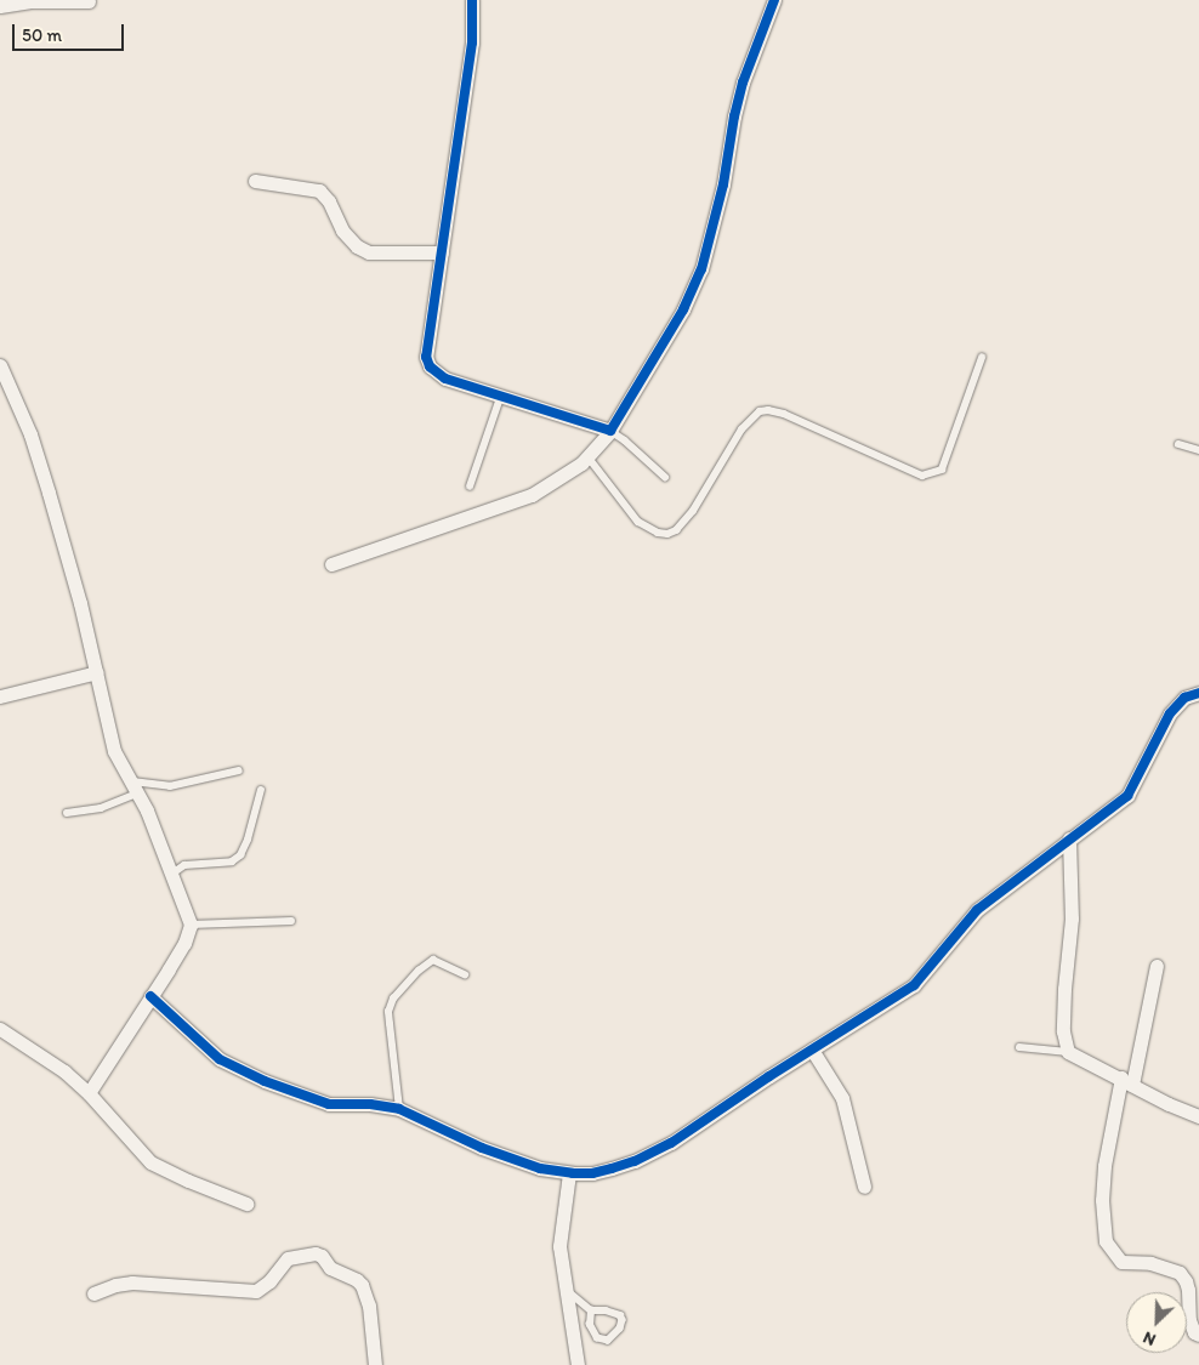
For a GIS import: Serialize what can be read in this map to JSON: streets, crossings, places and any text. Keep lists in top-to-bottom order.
{
  "scale_bar": "50 m",
  "north": "bottom left"
}
